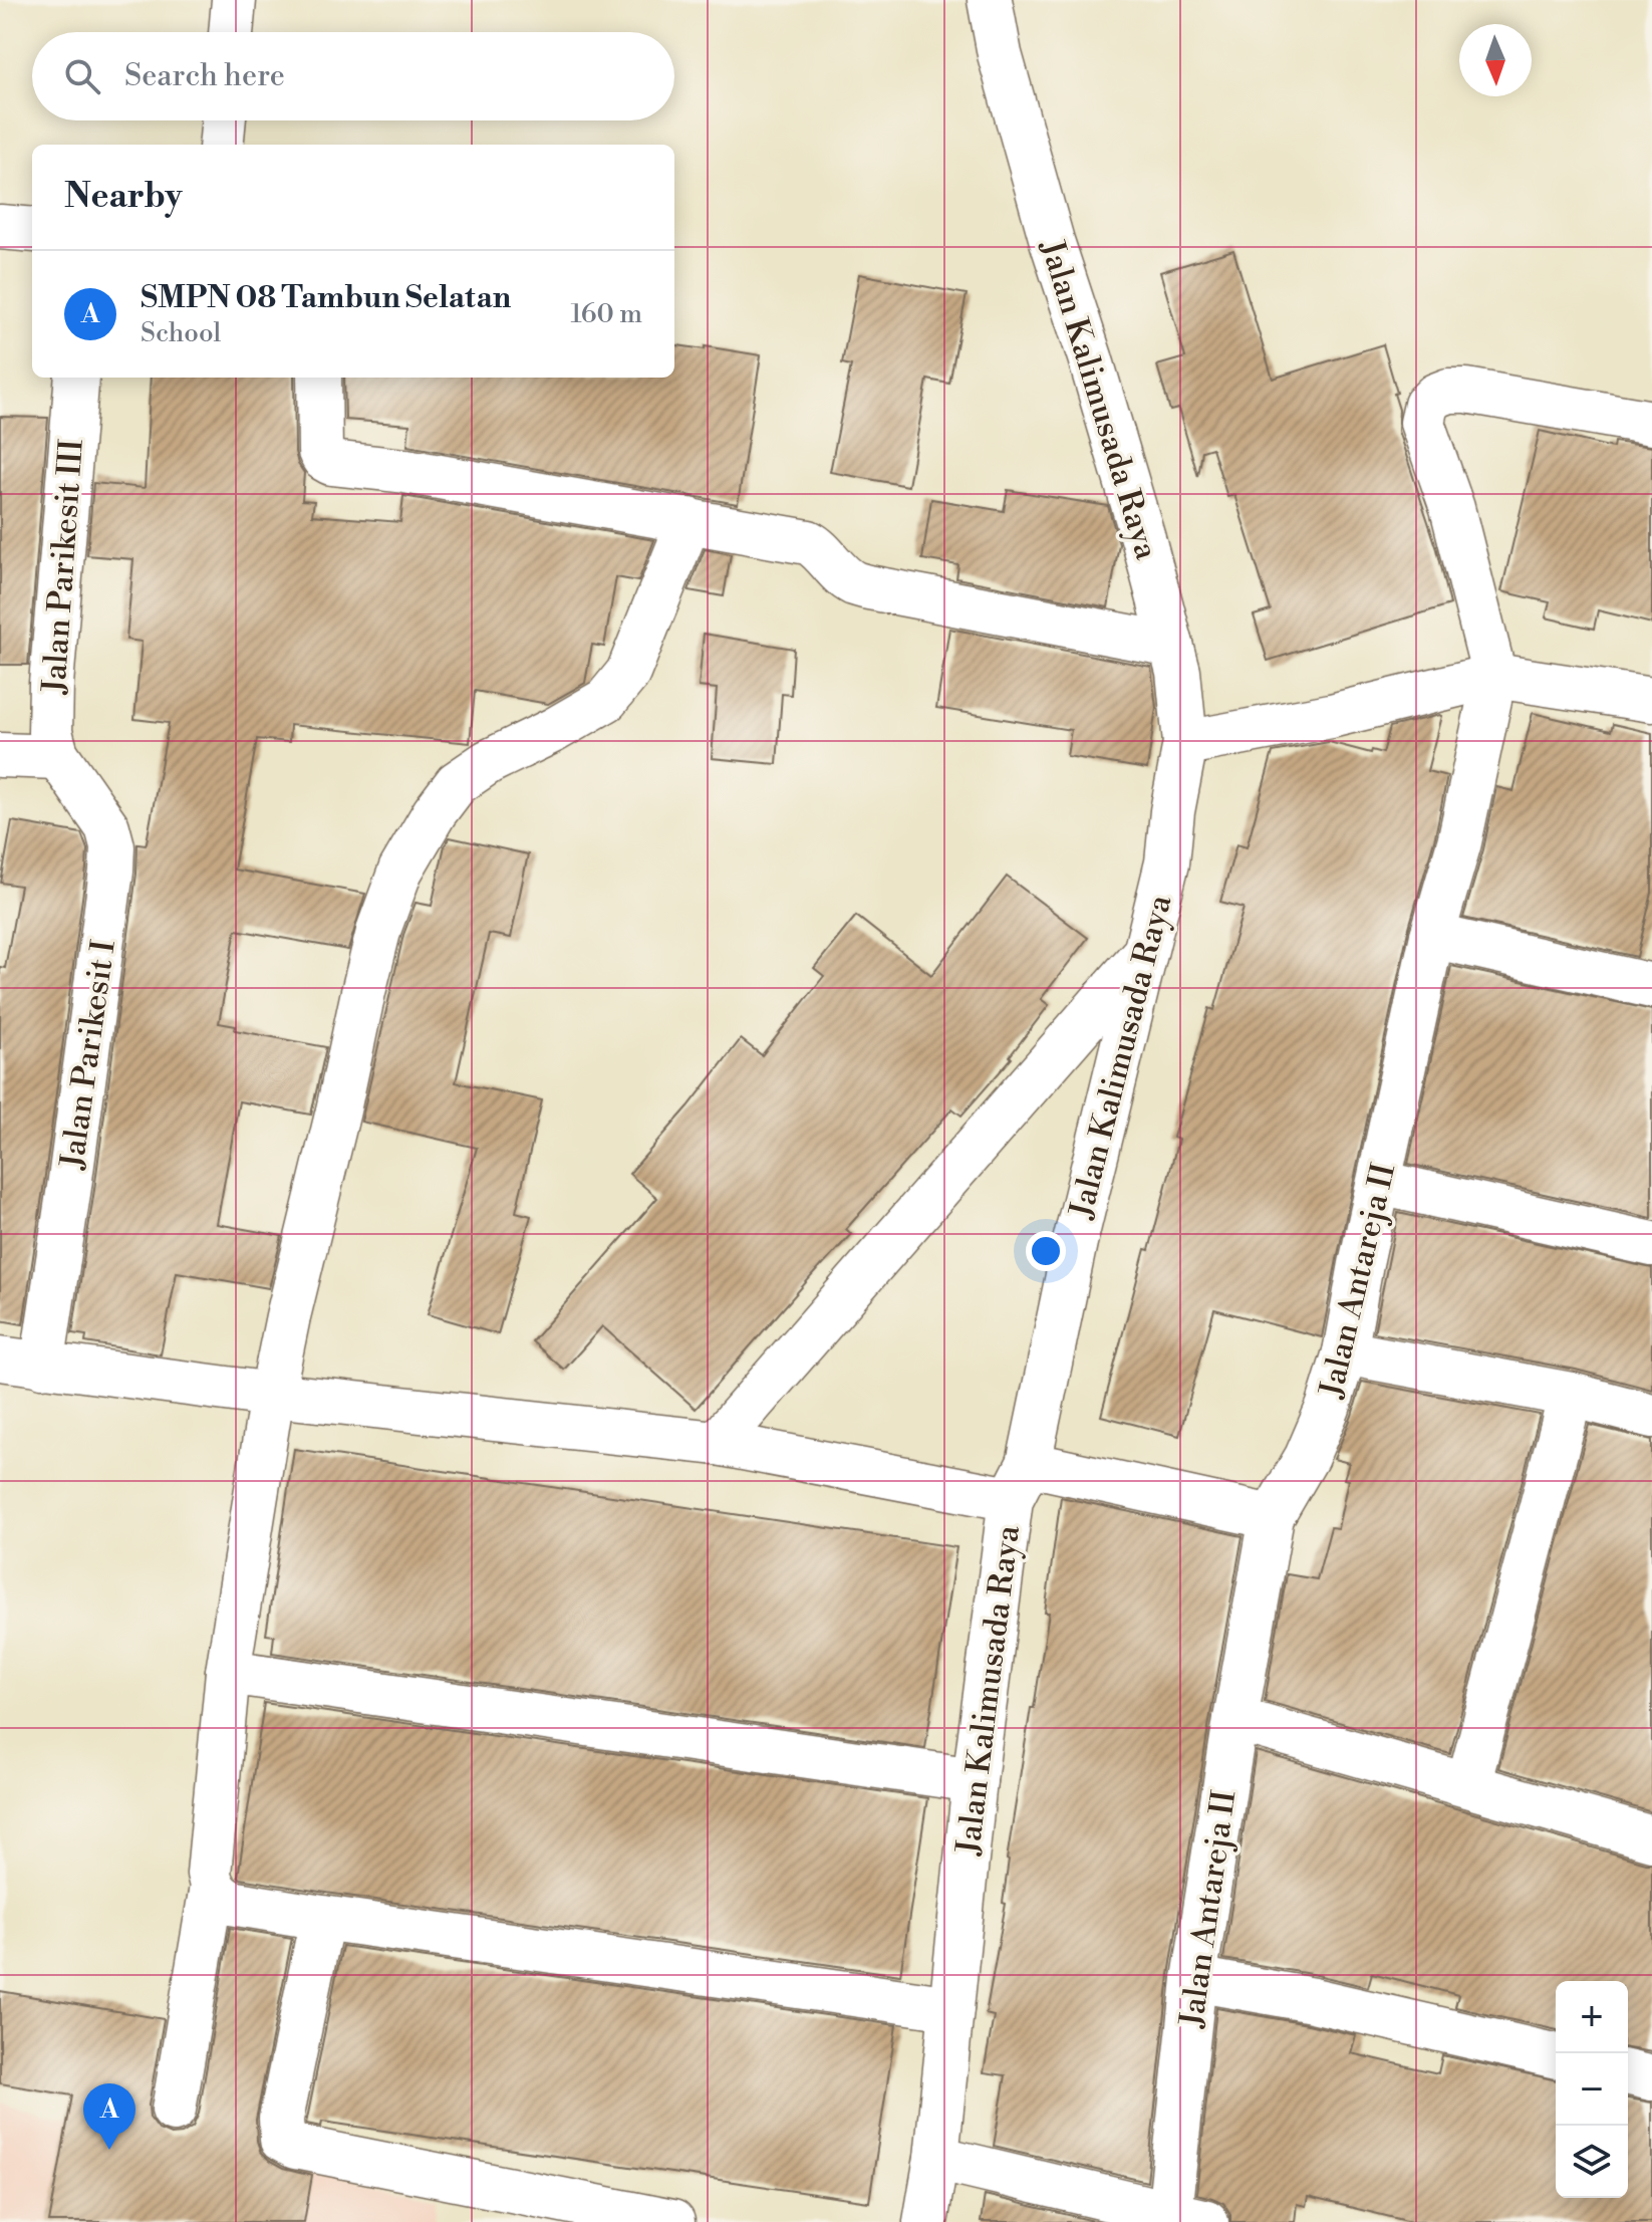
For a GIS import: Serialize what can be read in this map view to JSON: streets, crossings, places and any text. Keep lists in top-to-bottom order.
{
  "streets": {
    "street": [
      "Jalan Kalimusada Raya",
      "Jalan Parikesit III",
      "Jalan Parikesit I",
      "Jalan Antareja II"
    ]
  },
  "crossings": [
    ["Jalan Parikesit III", "Jalan Parikesit I"]
  ],
  "north": "bottom",
  "page": {
    "search": "Search here",
    "heading": "Nearby",
    "list": [
      {
        "mark": "A",
        "name": "SMPN 08 Tambun Selatan",
        "note": "School",
        "value": "160 m"
      }
    ],
    "map_buttons": ["+", "−"],
    "pins": "A"
  }
}
